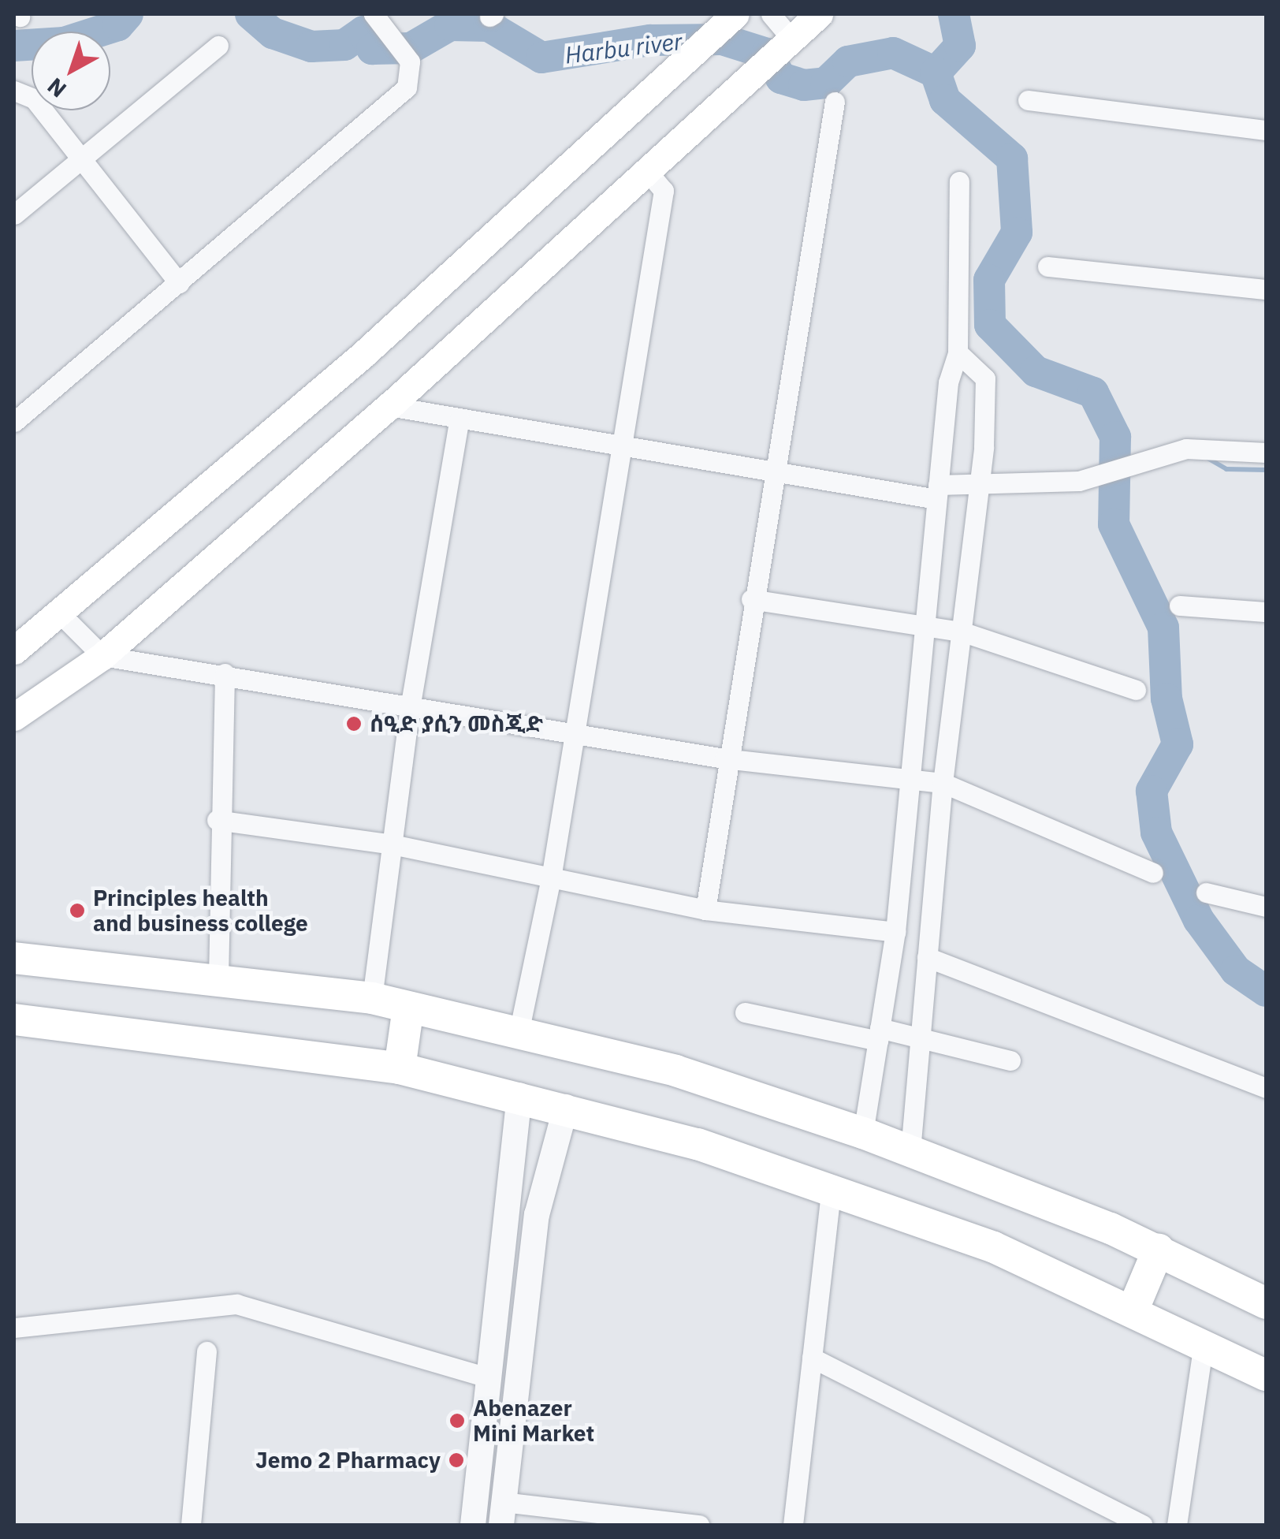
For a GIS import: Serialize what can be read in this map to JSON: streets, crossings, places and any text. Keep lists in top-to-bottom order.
{
  "water": ["Harbu river"],
  "places": [
    "ሰዒድ ያሲን መስጂድ",
    "Principles health and business college",
    "Abenazer Mini Market",
    "Jemo 2 Pharmacy"
  ],
  "north": "bottom left"
}
